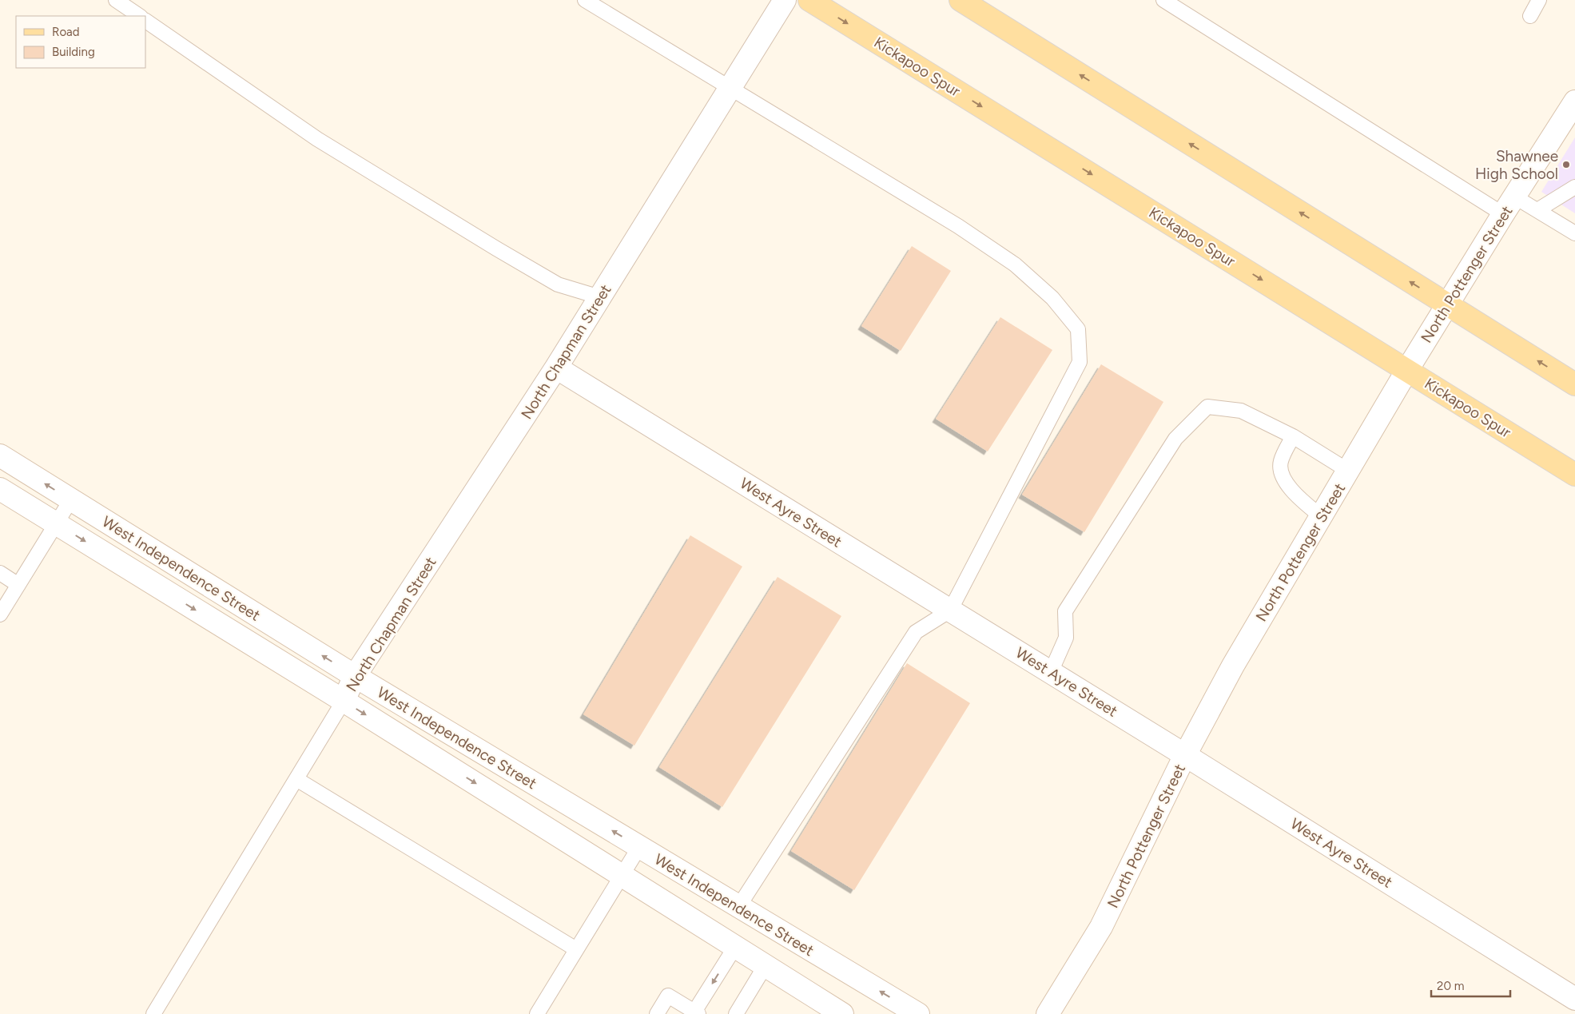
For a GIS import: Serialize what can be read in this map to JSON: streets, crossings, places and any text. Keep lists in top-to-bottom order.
{
  "streets": {
    "main road": ["Kickapoo Spur"],
    "street": [
      "North Pottenger Street",
      "North Chapman Street",
      "West Ayre Street",
      "West Independence Street"
    ]
  },
  "crossings": [
    ["Kickapoo Spur", "North Pottenger Street"],
    ["North Pottenger Street", "West Ayre Street"],
    ["North Chapman Street", "West Ayre Street"],
    ["North Chapman Street", "West Independence Street"]
  ],
  "places": ["Shawnee High School"],
  "legend": ["Road", "Building"],
  "scale_bar": "20 m"
}
